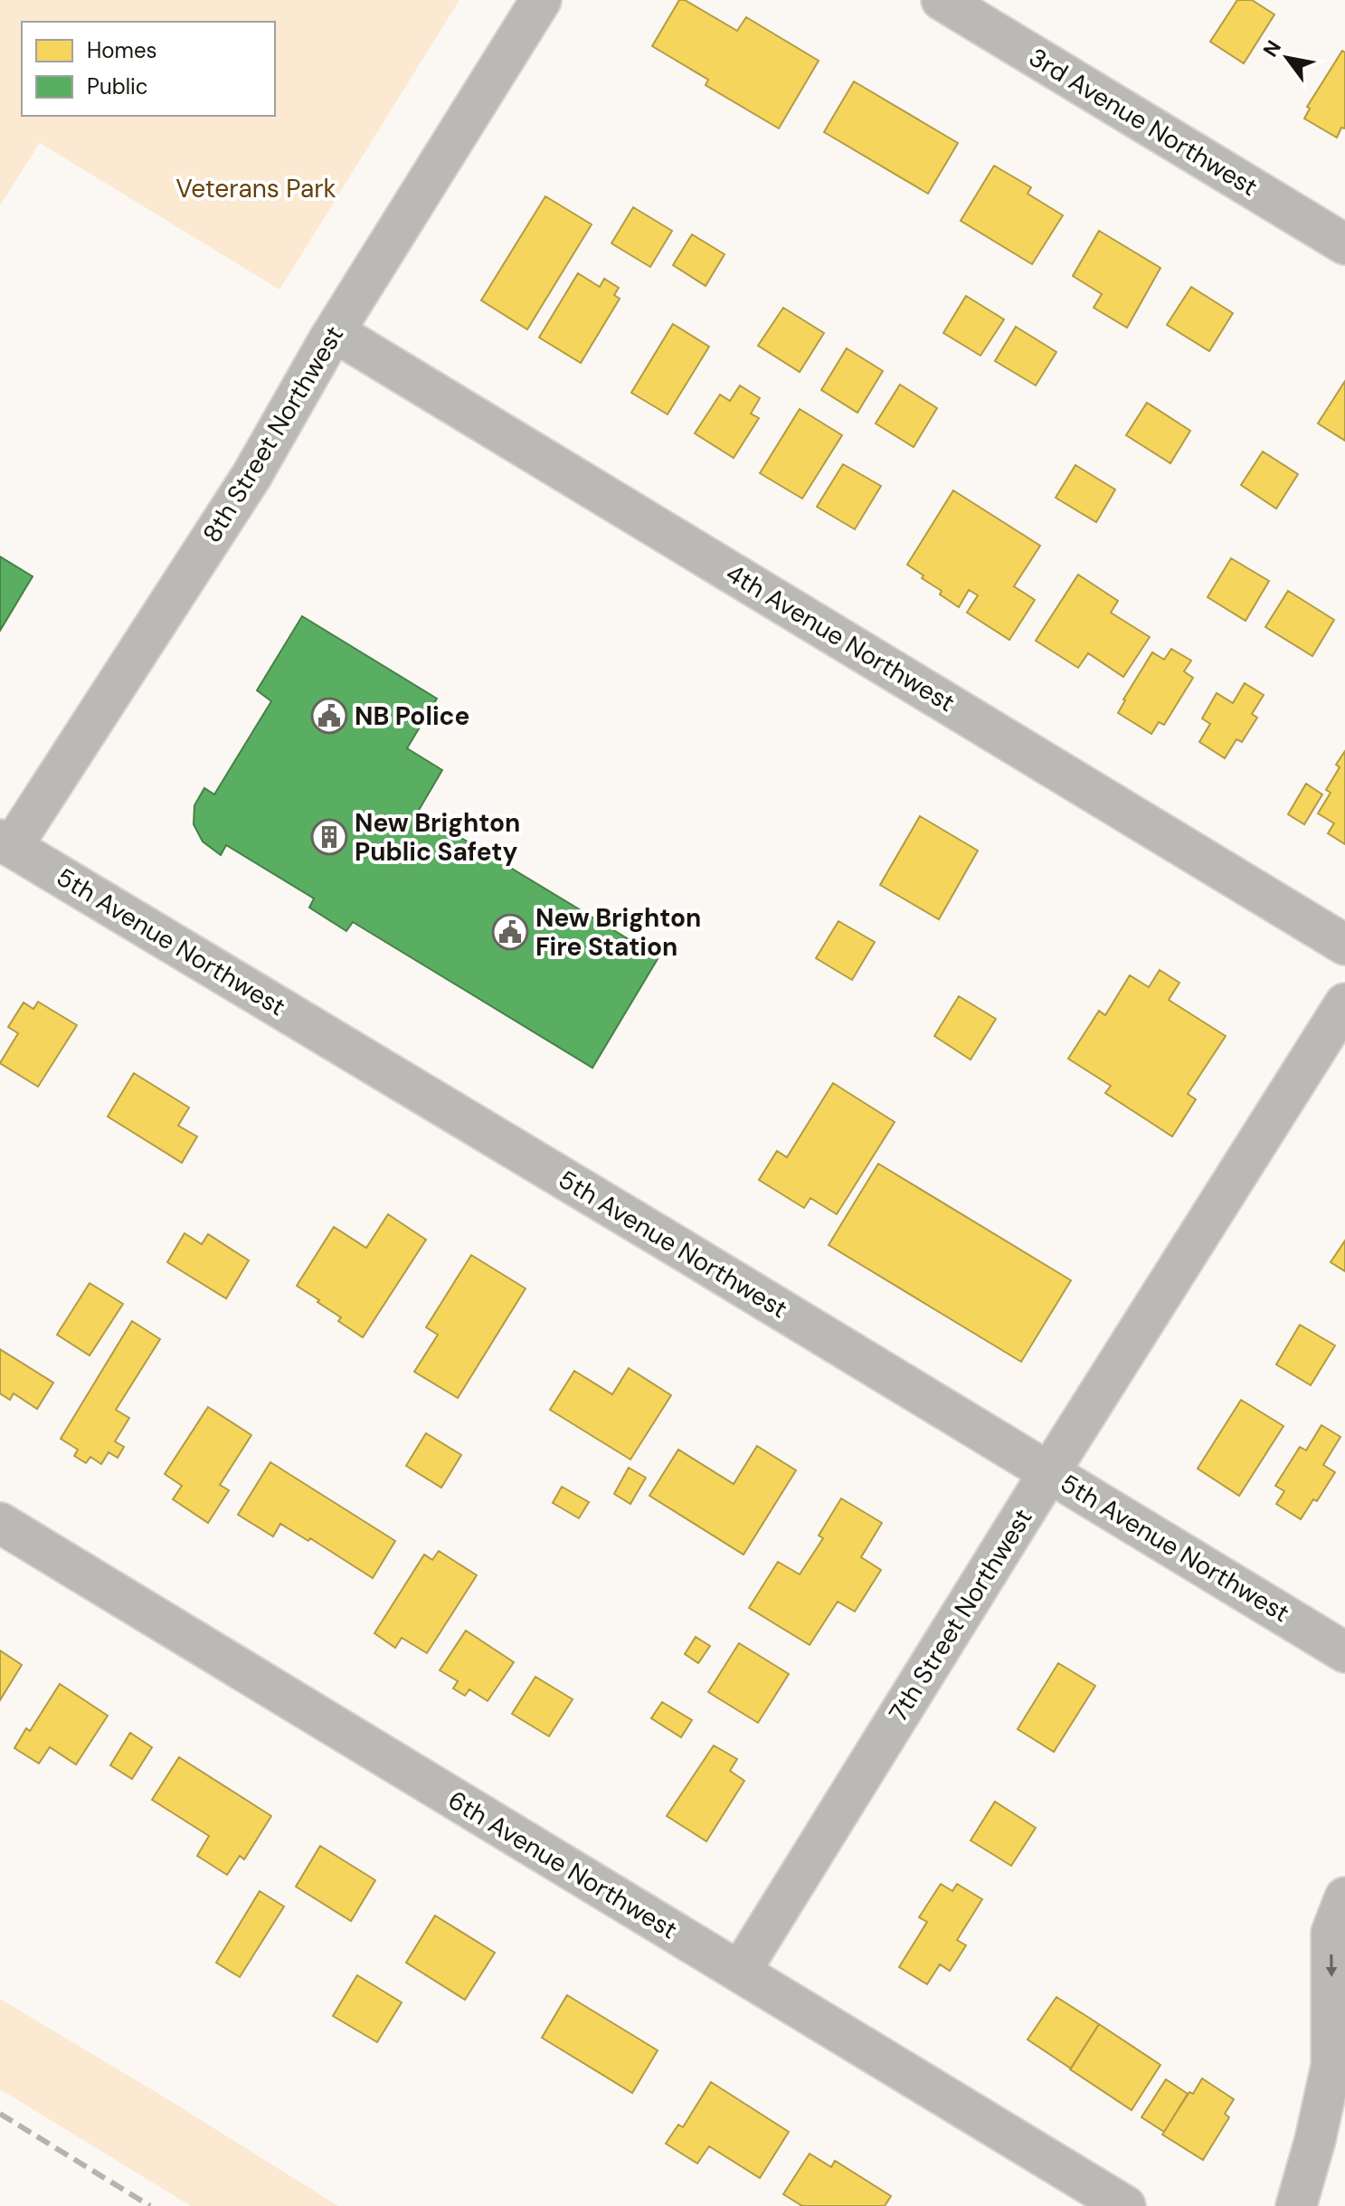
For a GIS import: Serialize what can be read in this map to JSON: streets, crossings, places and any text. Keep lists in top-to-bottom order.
{
  "streets": {
    "street": [
      "3rd Avenue Northwest",
      "8th Street Northwest",
      "4th Avenue Northwest",
      "5th Avenue Northwest",
      "7th Street Northwest",
      "6th Avenue Northwest"
    ]
  },
  "crossings": [
    ["8th Street Northwest", "4th Avenue Northwest"],
    ["8th Street Northwest", "5th Avenue Northwest"],
    ["5th Avenue Northwest", "7th Street Northwest"],
    ["7th Street Northwest", "6th Avenue Northwest"]
  ],
  "parks": ["Veterans Park"],
  "places": {
    "public building": ["NB Police", "New Brighton Fire Station"],
    "building": ["New Brighton Public Safety"]
  },
  "legend": ["Homes", "Public"],
  "north": "top left"
}
